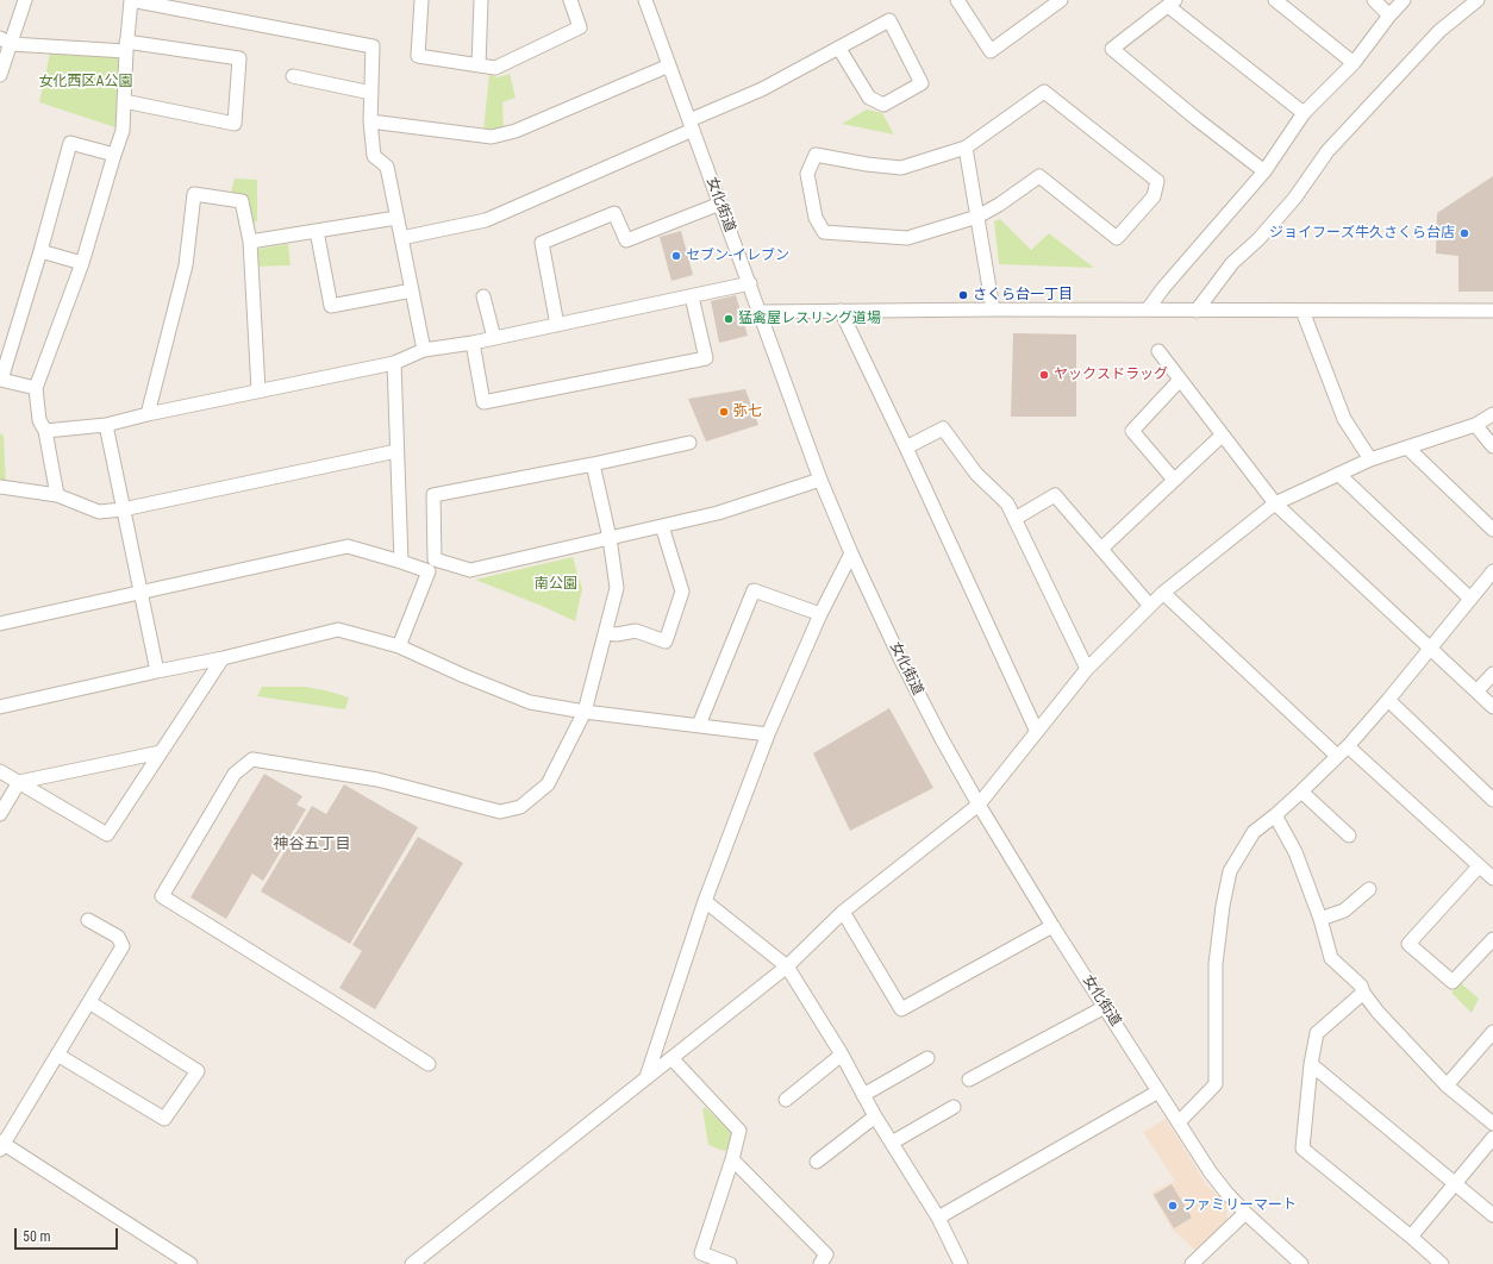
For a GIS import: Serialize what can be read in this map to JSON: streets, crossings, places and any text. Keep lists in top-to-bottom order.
{
  "streets": {
    "street": ["女化街道"]
  },
  "districts": ["神谷五丁目"],
  "parks": ["女化西区A公園", "南公園"],
  "places": [
    "ジョイフーズ牛久さくら台店",
    "セブン-イレブン",
    "さくら台一丁目",
    "猛禽屋レスリング道場",
    "ヤックスドラッグ",
    "弥七",
    "ファミリーマート"
  ],
  "scale_bar": "50 m"
}
